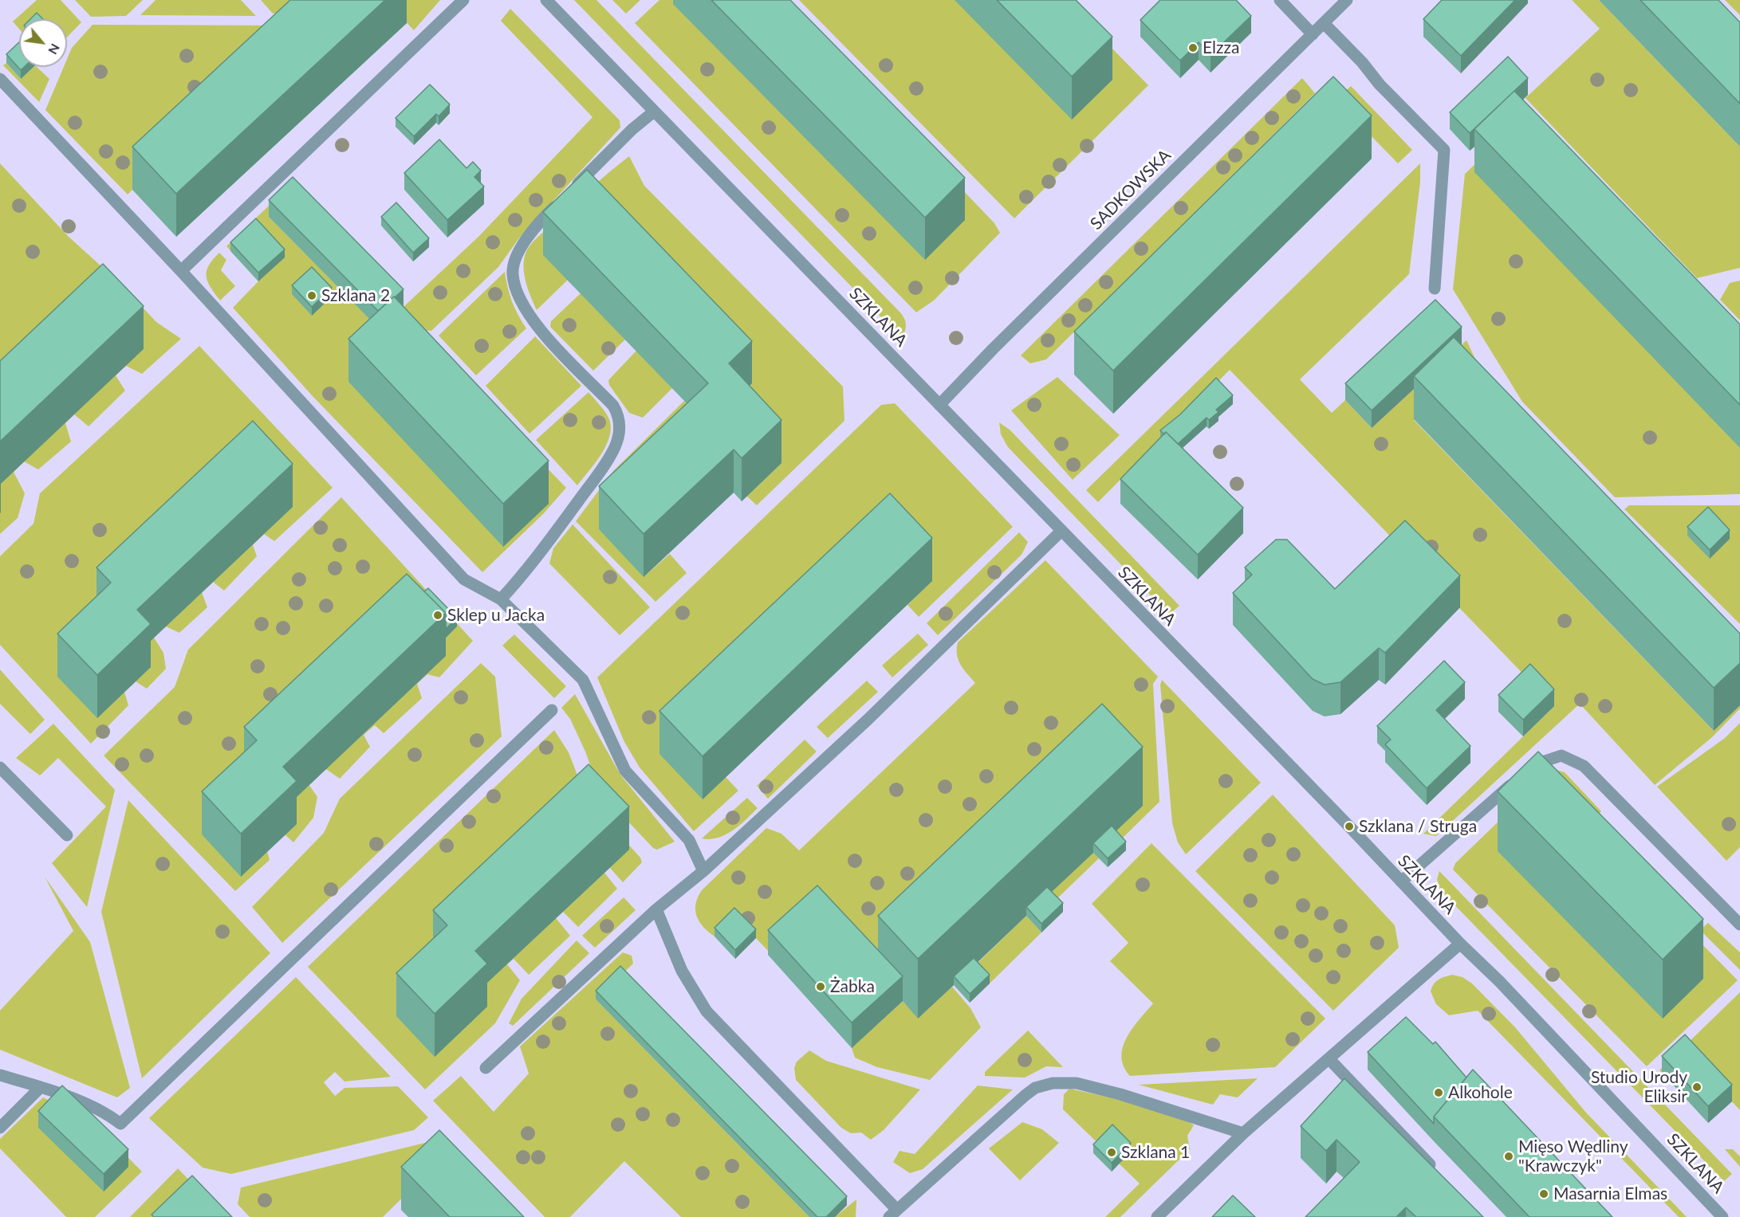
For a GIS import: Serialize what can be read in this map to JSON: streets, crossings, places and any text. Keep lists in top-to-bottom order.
{
  "streets": {
    "street": ["SADKOWSKA", "SZKLANA"]
  },
  "crossings": [
    ["SADKOWSKA", "SZKLANA"]
  ],
  "places": [
    "Elzza",
    "Szklana 2",
    "Sklep u Jacka",
    "Szklana / Struga",
    "Żabka",
    "Studio Urody Eliksir",
    "Alkohole",
    "Szklana 1",
    "Mięso Wędliny \"Krawczyk\"",
    "Masarnia Elmas"
  ],
  "north": "bottom right"
}
